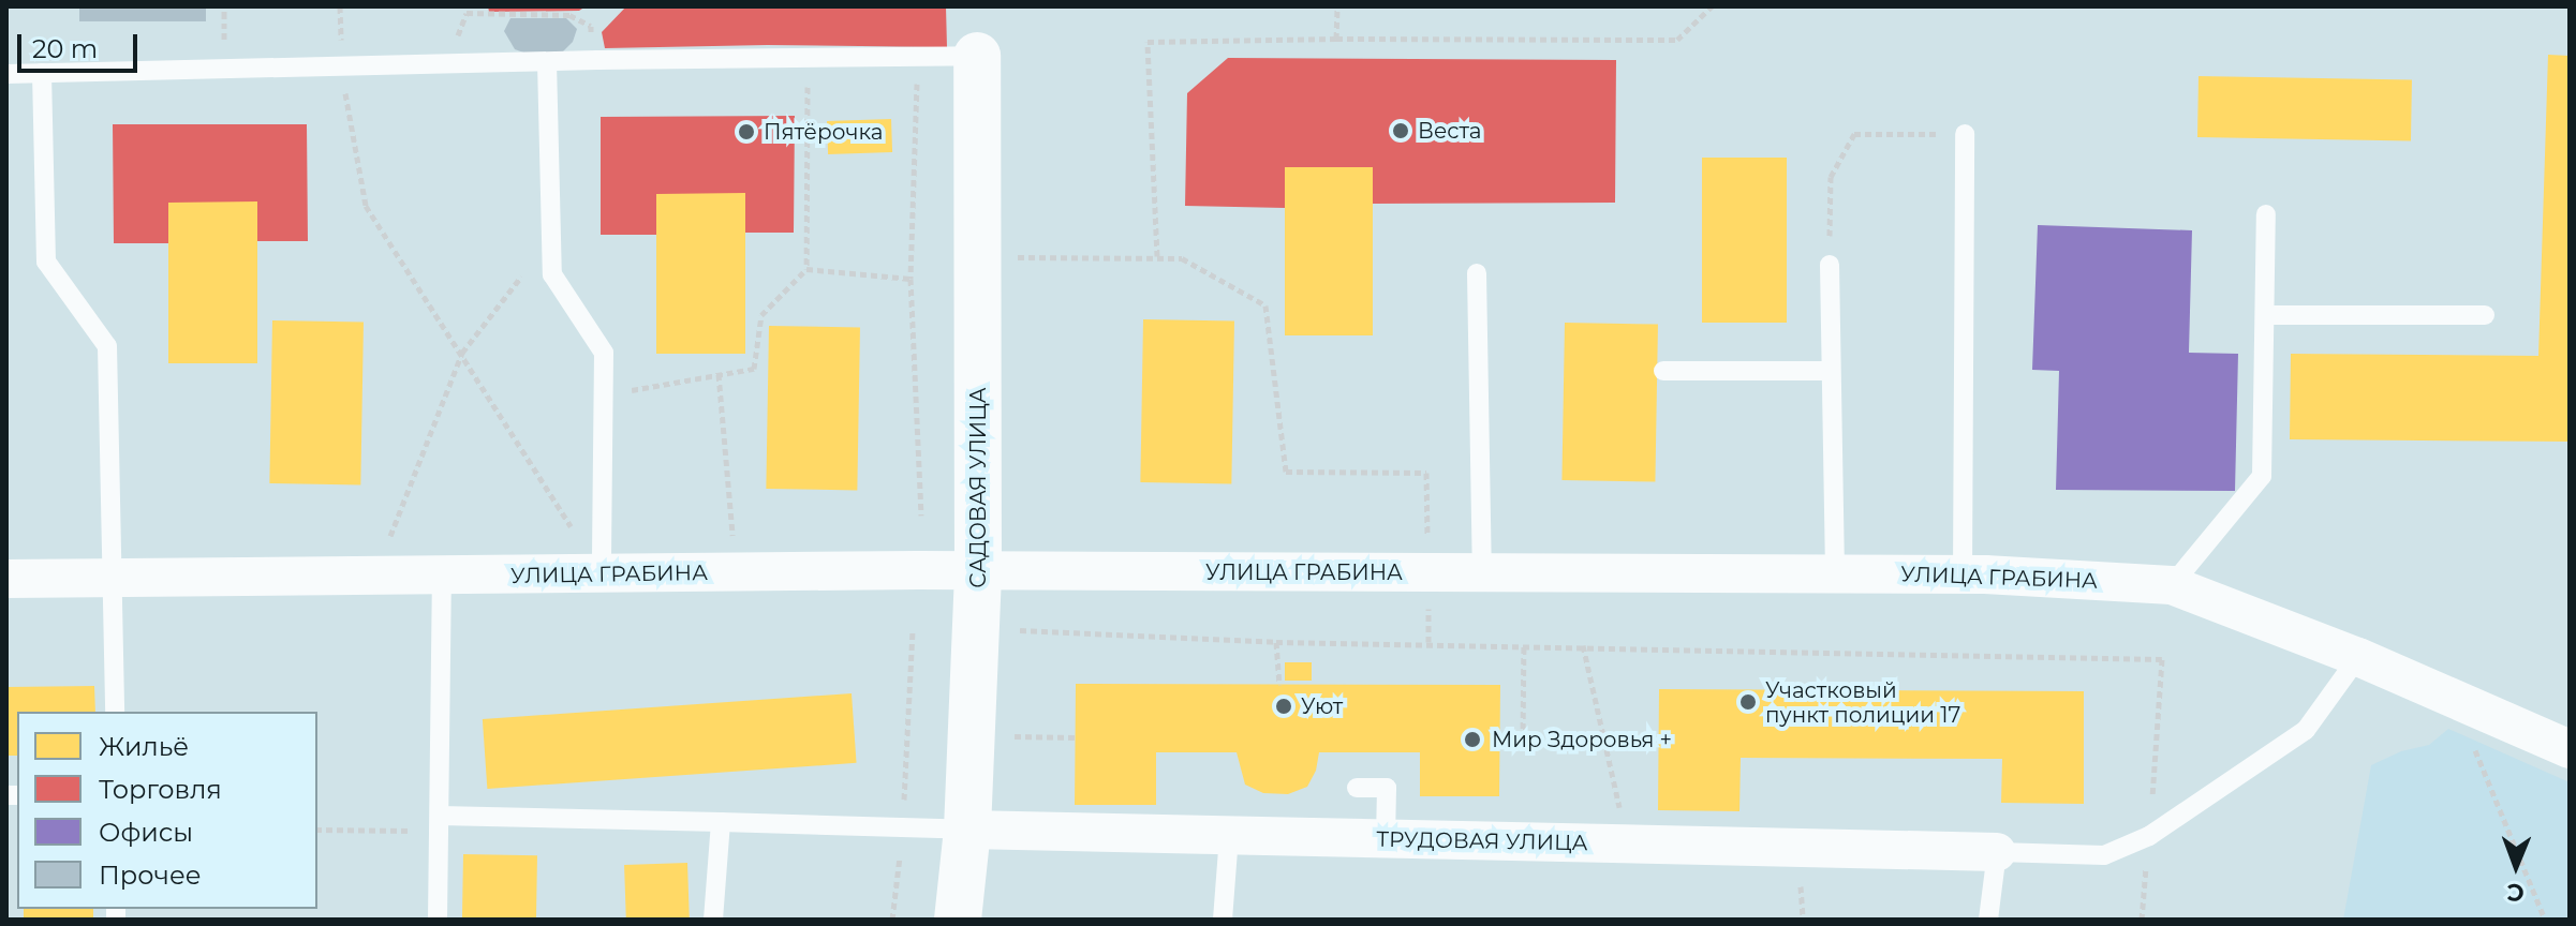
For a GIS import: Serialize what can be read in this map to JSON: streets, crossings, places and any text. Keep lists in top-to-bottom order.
{
  "streets": {
    "street": ["САДОВАЯ УЛИЦА", "УЛИЦА ГРАБИНА", "ТРУДОВАЯ УЛИЦА"]
  },
  "crossings": [
    ["САДОВАЯ УЛИЦА", "УЛИЦА ГРАБИНА"],
    ["САДОВАЯ УЛИЦА", "ТРУДОВАЯ УЛИЦА"]
  ],
  "places": [
    "Веста",
    "Пятёрочка",
    "Участковый пункт полиции 17",
    "Уют",
    "Мир Здоровья +"
  ],
  "legend": [
    "Жильё",
    "Торговля",
    "Офисы",
    "Прочее"
  ],
  "scale_bar": "20 m",
  "north": "bottom"
}
